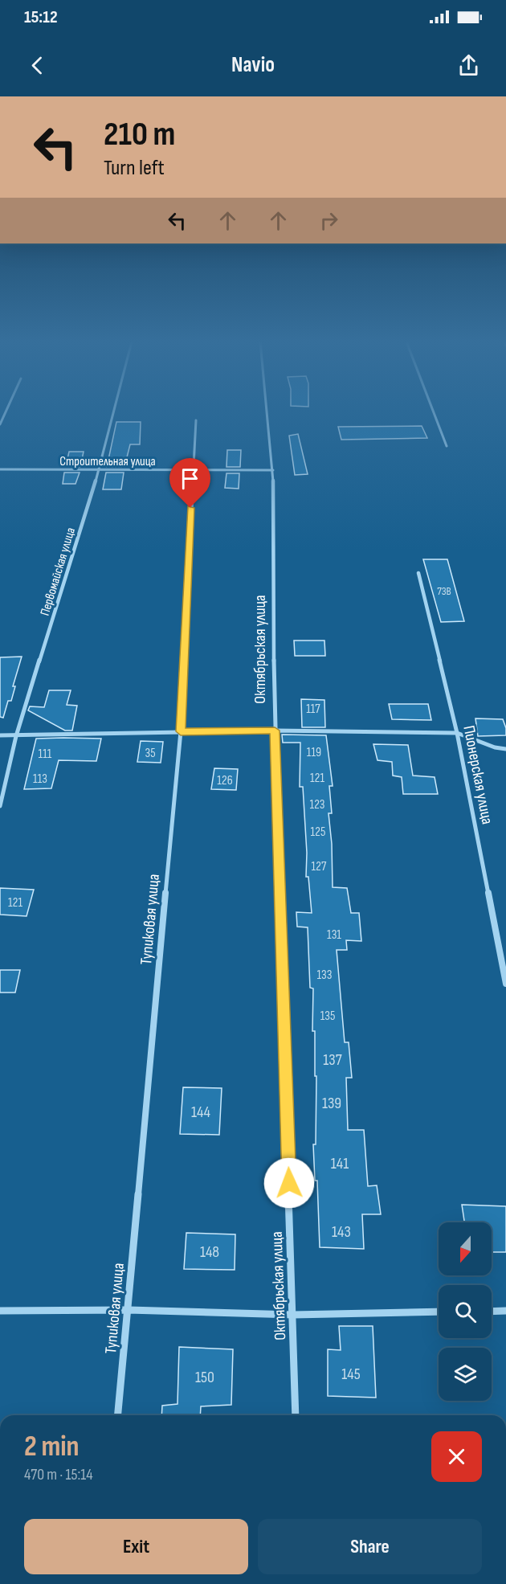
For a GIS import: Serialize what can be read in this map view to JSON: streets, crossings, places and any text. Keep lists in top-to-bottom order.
{
  "streets": {
    "street": [
      "Строительная улица",
      "Первомайская улица",
      "Октябрьская улица",
      "Пионерская улица",
      "Тупиковая улица"
    ]
  },
  "crossings": [
    ["Строительная улица", "Первомайская улица"],
    ["Строительная улица", "Октябрьская улица"],
    ["Строительная улица", "Тупиковая улица"]
  ],
  "house_numbers": [
    "73В",
    "117",
    "119",
    "35",
    "111",
    "121",
    "113",
    "126",
    "123",
    "125",
    "127",
    "121",
    "131",
    "133",
    "135",
    "137",
    "139",
    "144",
    "141",
    "143",
    "148",
    "145",
    "150"
  ],
  "north": "bottom",
  "page": {
    "status": "15:12",
    "header": "Navio",
    "turn": ["210 m", "Turn left"],
    "heading": ["2 min", "470 m · 15:14"],
    "buttons": ["Exit", "Share"]
  }
}
